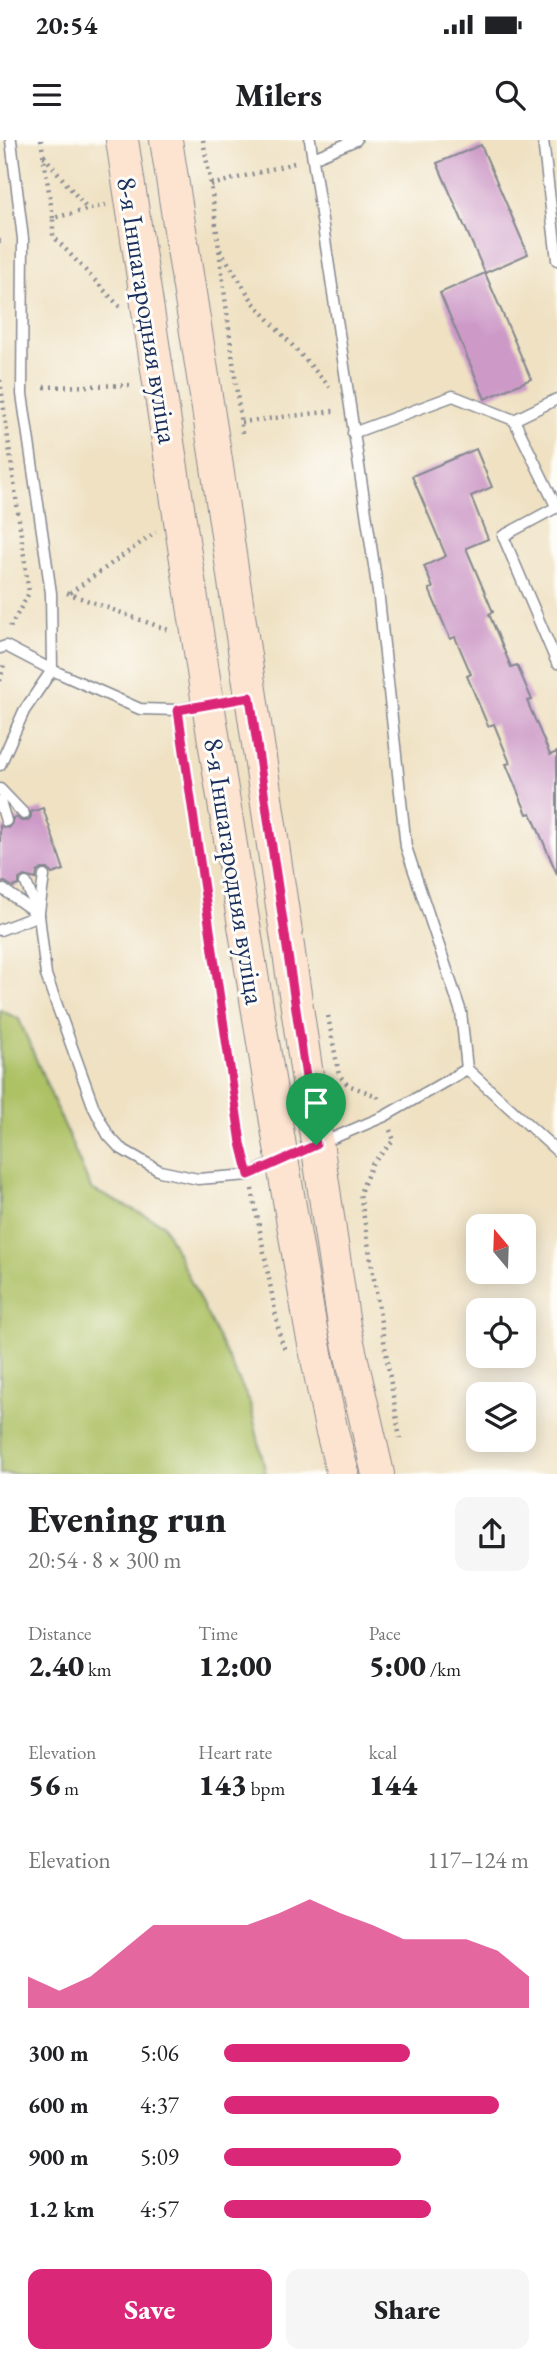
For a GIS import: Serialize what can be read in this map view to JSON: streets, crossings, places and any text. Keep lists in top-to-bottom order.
{
  "streets": {
    "main road": ["8-я Іншагародняя вуліца"]
  },
  "north": "top",
  "page": {
    "status": "20:54",
    "header": "Milers",
    "heading": ["Evening run", "20:54 · 8 × 300 m"],
    "stats": [
      ["Distance", "2.40 km"],
      ["Time", "12:00"],
      ["Pace", "5:00 /km"],
      ["Elevation", "56 m"],
      ["Heart rate", "143 bpm"],
      ["kcal", "144"]
    ],
    "chart": ["Elevation", "117–124 m"],
    "list": [
      {
        "name": "300 m",
        "note": "5:06"
      },
      {
        "name": "600 m",
        "note": "4:37"
      },
      {
        "name": "900 m",
        "note": "5:09"
      },
      {
        "name": "1.2 km",
        "note": "4:57"
      }
    ],
    "buttons": ["Save", "Share"]
  }
}
